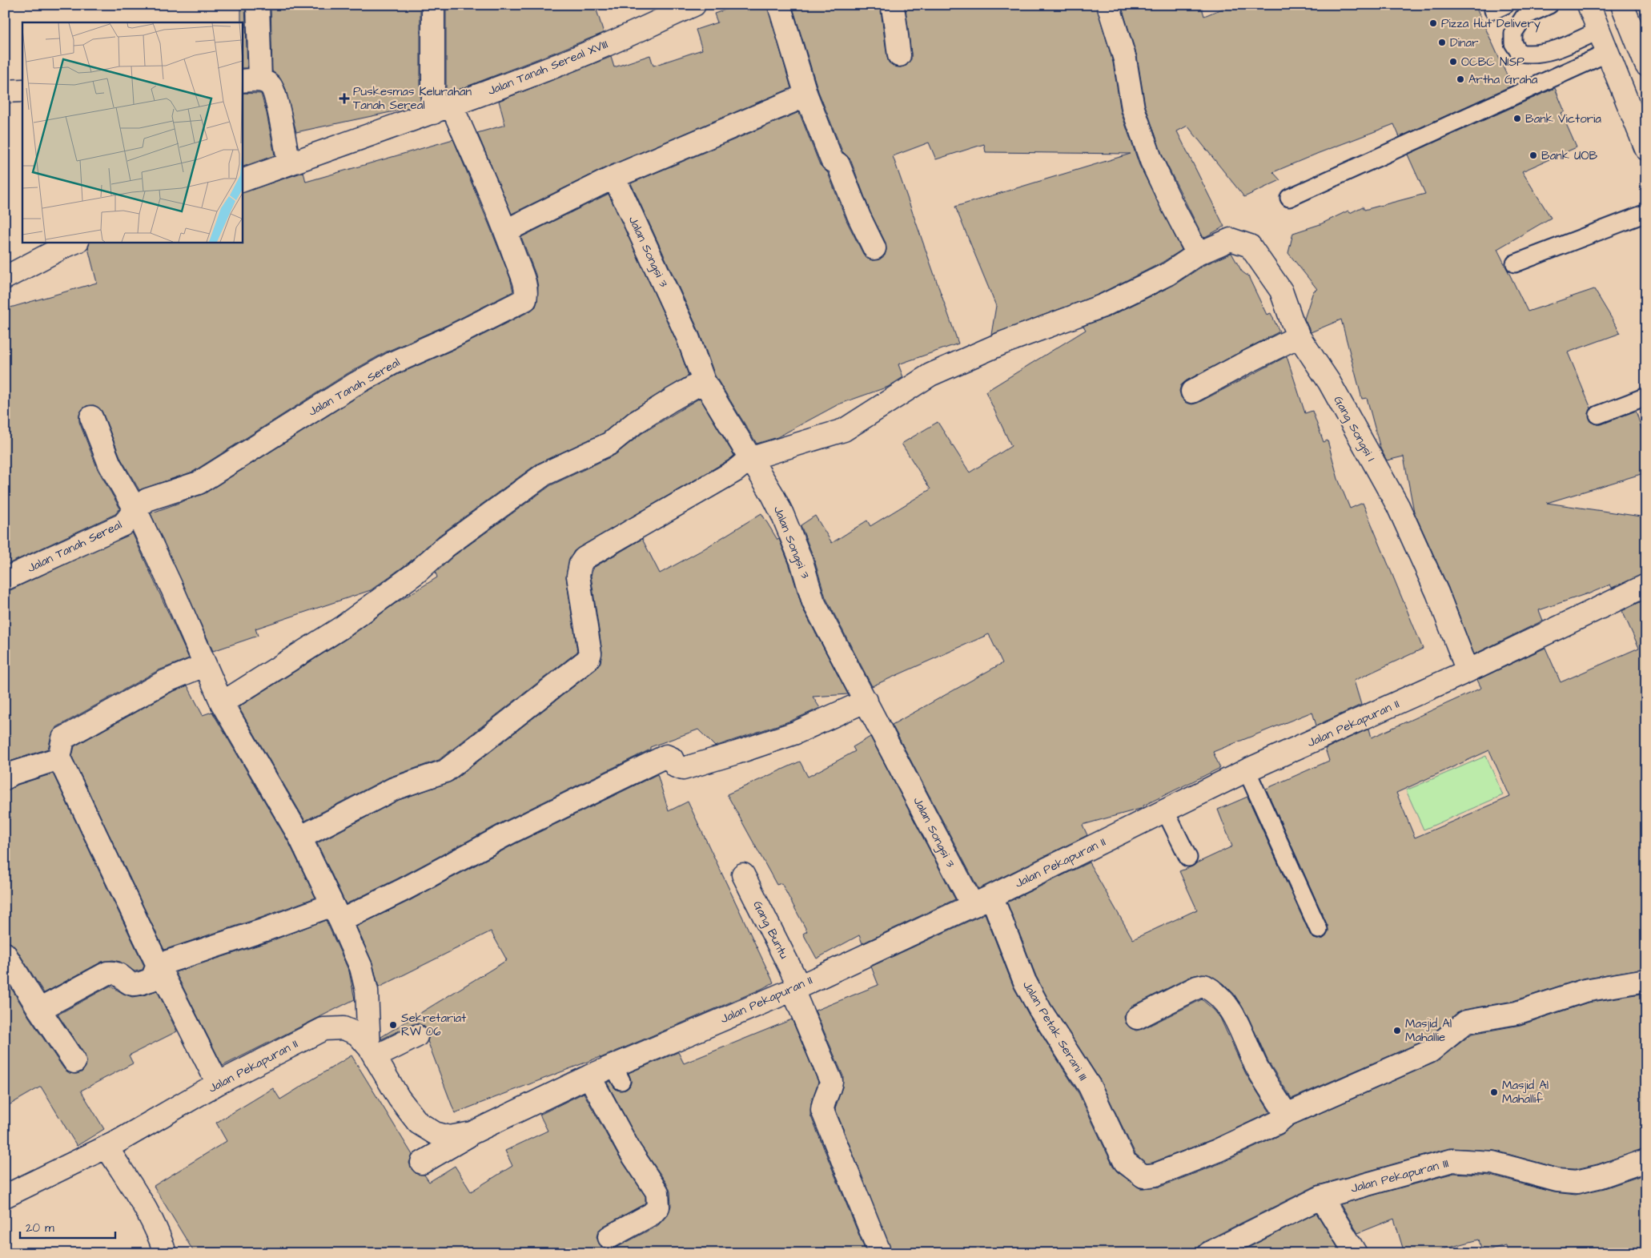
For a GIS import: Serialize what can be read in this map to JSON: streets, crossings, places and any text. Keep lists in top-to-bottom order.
{
  "streets": {
    "street": [
      "Jalan Tanah Sereal XVIII",
      "Jalan Songsi 3",
      "Jalan Tanah Sereal",
      "Gang Songsi 1",
      "Jalan Pekapuran II",
      "Gang Buntu",
      "Jalan Petak Serani III",
      "Jalan Pekapuran III"
    ]
  },
  "crossings": [
    ["Jalan Tanah Sereal XVIII", "Jalan Tanah Sereal"],
    ["Jalan Songsi 3", "Gang Songsi 1"],
    ["Jalan Songsi 3", "Jalan Pekapuran II"],
    ["Jalan Songsi 3", "Jalan Petak Serani III"],
    ["Gang Songsi 1", "Jalan Pekapuran II"],
    ["Jalan Pekapuran II", "Gang Buntu"],
    ["Jalan Pekapuran II", "Jalan Petak Serani III"]
  ],
  "places": {
    "other": [
      "Pizza Hut Delivery",
      "Dinar",
      "OCBC NISP",
      "Artha Graha",
      "Bank Victoria",
      "Bank UOB",
      "Sekretariat RW 06",
      "Masjid Al Mahallie",
      "Masjid Al Mahallif"
    ],
    "health": ["Puskesmas Kelurahan Tanah Sereal"]
  },
  "scale_bar": "20 m"
}
